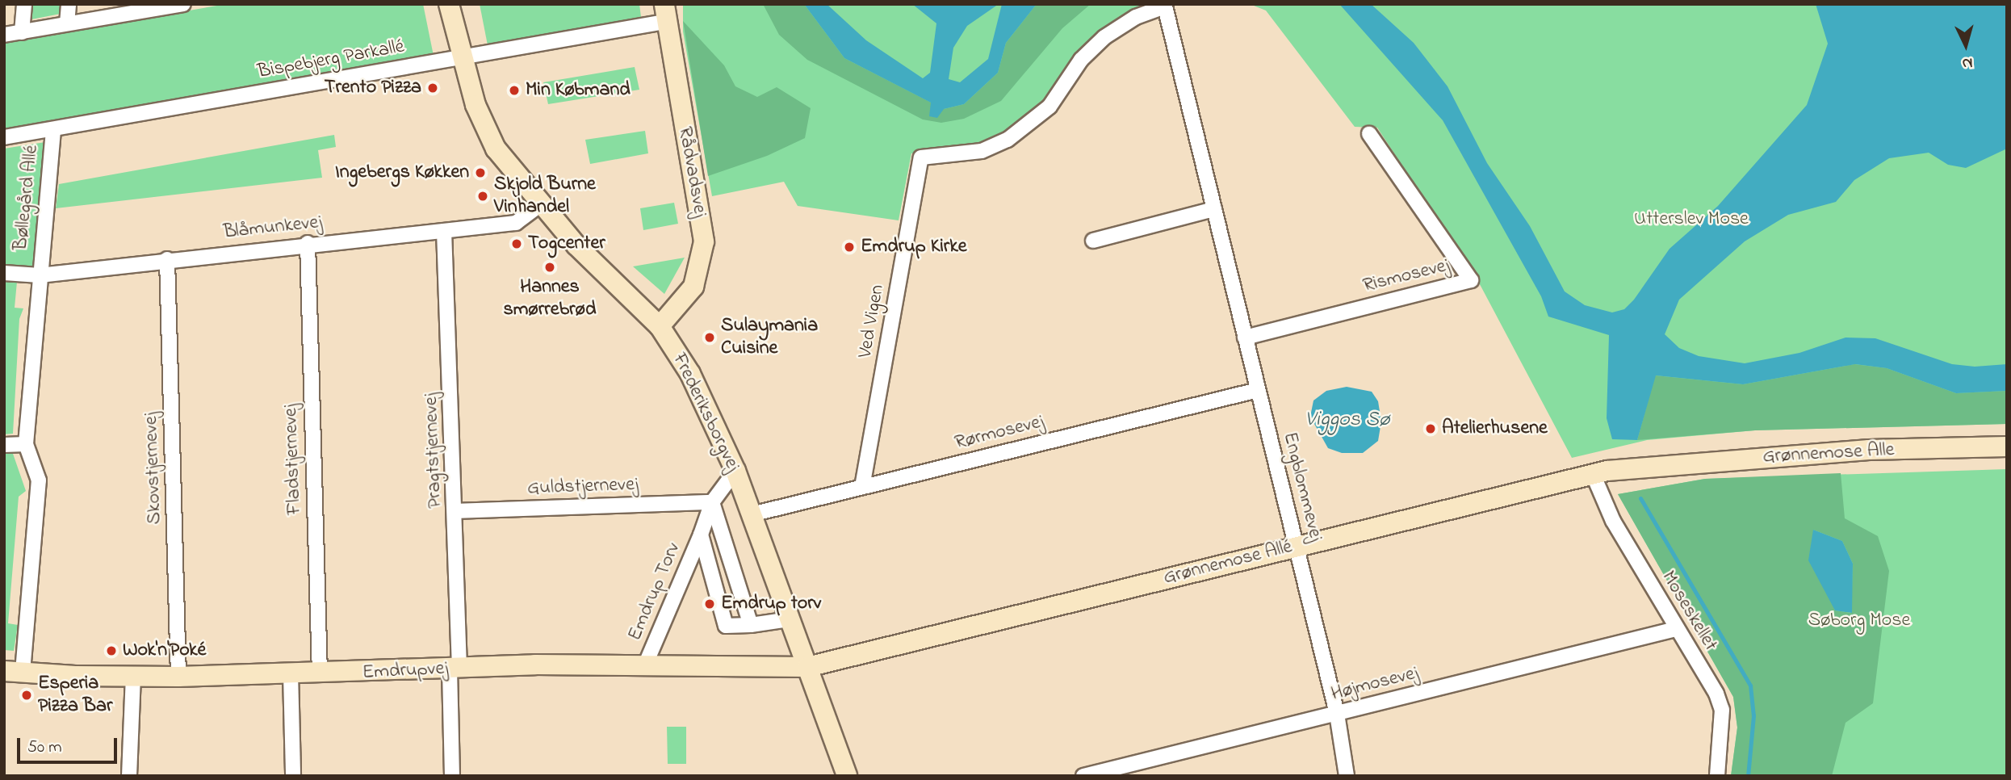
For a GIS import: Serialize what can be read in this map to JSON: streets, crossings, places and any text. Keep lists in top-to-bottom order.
{
  "streets": {
    "street": [
      "Bispebjerg Parkallé",
      "Rådvadsvej",
      "Bøllegård Allé",
      "Blåmunkevej",
      "Rismosevej",
      "Ved Vigen",
      "Frederiksborgvej",
      "Rørmosevej",
      "Pragtstjernevej",
      "Grønnemose Alle",
      "Fladstjernevej",
      "Skovstjernevej",
      "Guldstjernevej",
      "Engblommevej",
      "Grønnemose Allé",
      "Emdrup Torv",
      "Moseskellet",
      "Emdrupvej",
      "Højmosevej"
    ]
  },
  "crossings": [
    ["Bispebjerg Parkallé", "Rådvadsvej"],
    ["Bispebjerg Parkallé", "Bøllegård Allé"],
    ["Bispebjerg Parkallé", "Frederiksborgvej"],
    ["Rådvadsvej", "Frederiksborgvej"],
    ["Bøllegård Allé", "Blåmunkevej"],
    ["Bøllegård Allé", "Emdrupvej"],
    ["Blåmunkevej", "Frederiksborgvej"],
    ["Blåmunkevej", "Pragtstjernevej"],
    ["Blåmunkevej", "Fladstjernevej"],
    ["Blåmunkevej", "Skovstjernevej"],
    ["Rismosevej", "Engblommevej"],
    ["Ved Vigen", "Rørmosevej"],
    ["Ved Vigen", "Engblommevej"],
    ["Frederiksborgvej", "Rørmosevej"],
    ["Frederiksborgvej", "Grønnemose Allé"],
    ["Frederiksborgvej", "Emdrup Torv"],
    ["Frederiksborgvej", "Emdrupvej"],
    ["Rørmosevej", "Engblommevej"],
    ["Pragtstjernevej", "Guldstjernevej"],
    ["Pragtstjernevej", "Emdrupvej"],
    ["Grønnemose Alle", "Grønnemose Allé"],
    ["Fladstjernevej", "Emdrupvej"],
    ["Skovstjernevej", "Emdrupvej"],
    ["Guldstjernevej", "Emdrup Torv"],
    ["Engblommevej", "Grønnemose Allé"],
    ["Engblommevej", "Højmosevej"],
    ["Grønnemose Allé", "Moseskellet"],
    ["Grønnemose Allé", "Emdrupvej"],
    ["Emdrup Torv", "Emdrupvej"],
    ["Moseskellet", "Højmosevej"]
  ],
  "water": ["Viggos Sø"],
  "parks": ["Utterslev Mose", "Søborg Mose"],
  "places": [
    "Trento Pizza",
    "Min Købmand",
    "Ingebergs Køkken",
    "Skjold Burne Vinhandel",
    "Togcenter",
    "Emdrup Kirke",
    "Hannes smørrebrød",
    "Sulaymania Cuisine",
    "Atelierhusene",
    "Emdrup torv",
    "Wok'n'Poké",
    "Esperia Pizza Bar"
  ],
  "scale_bar": "50 m",
  "north": "bottom"
}
